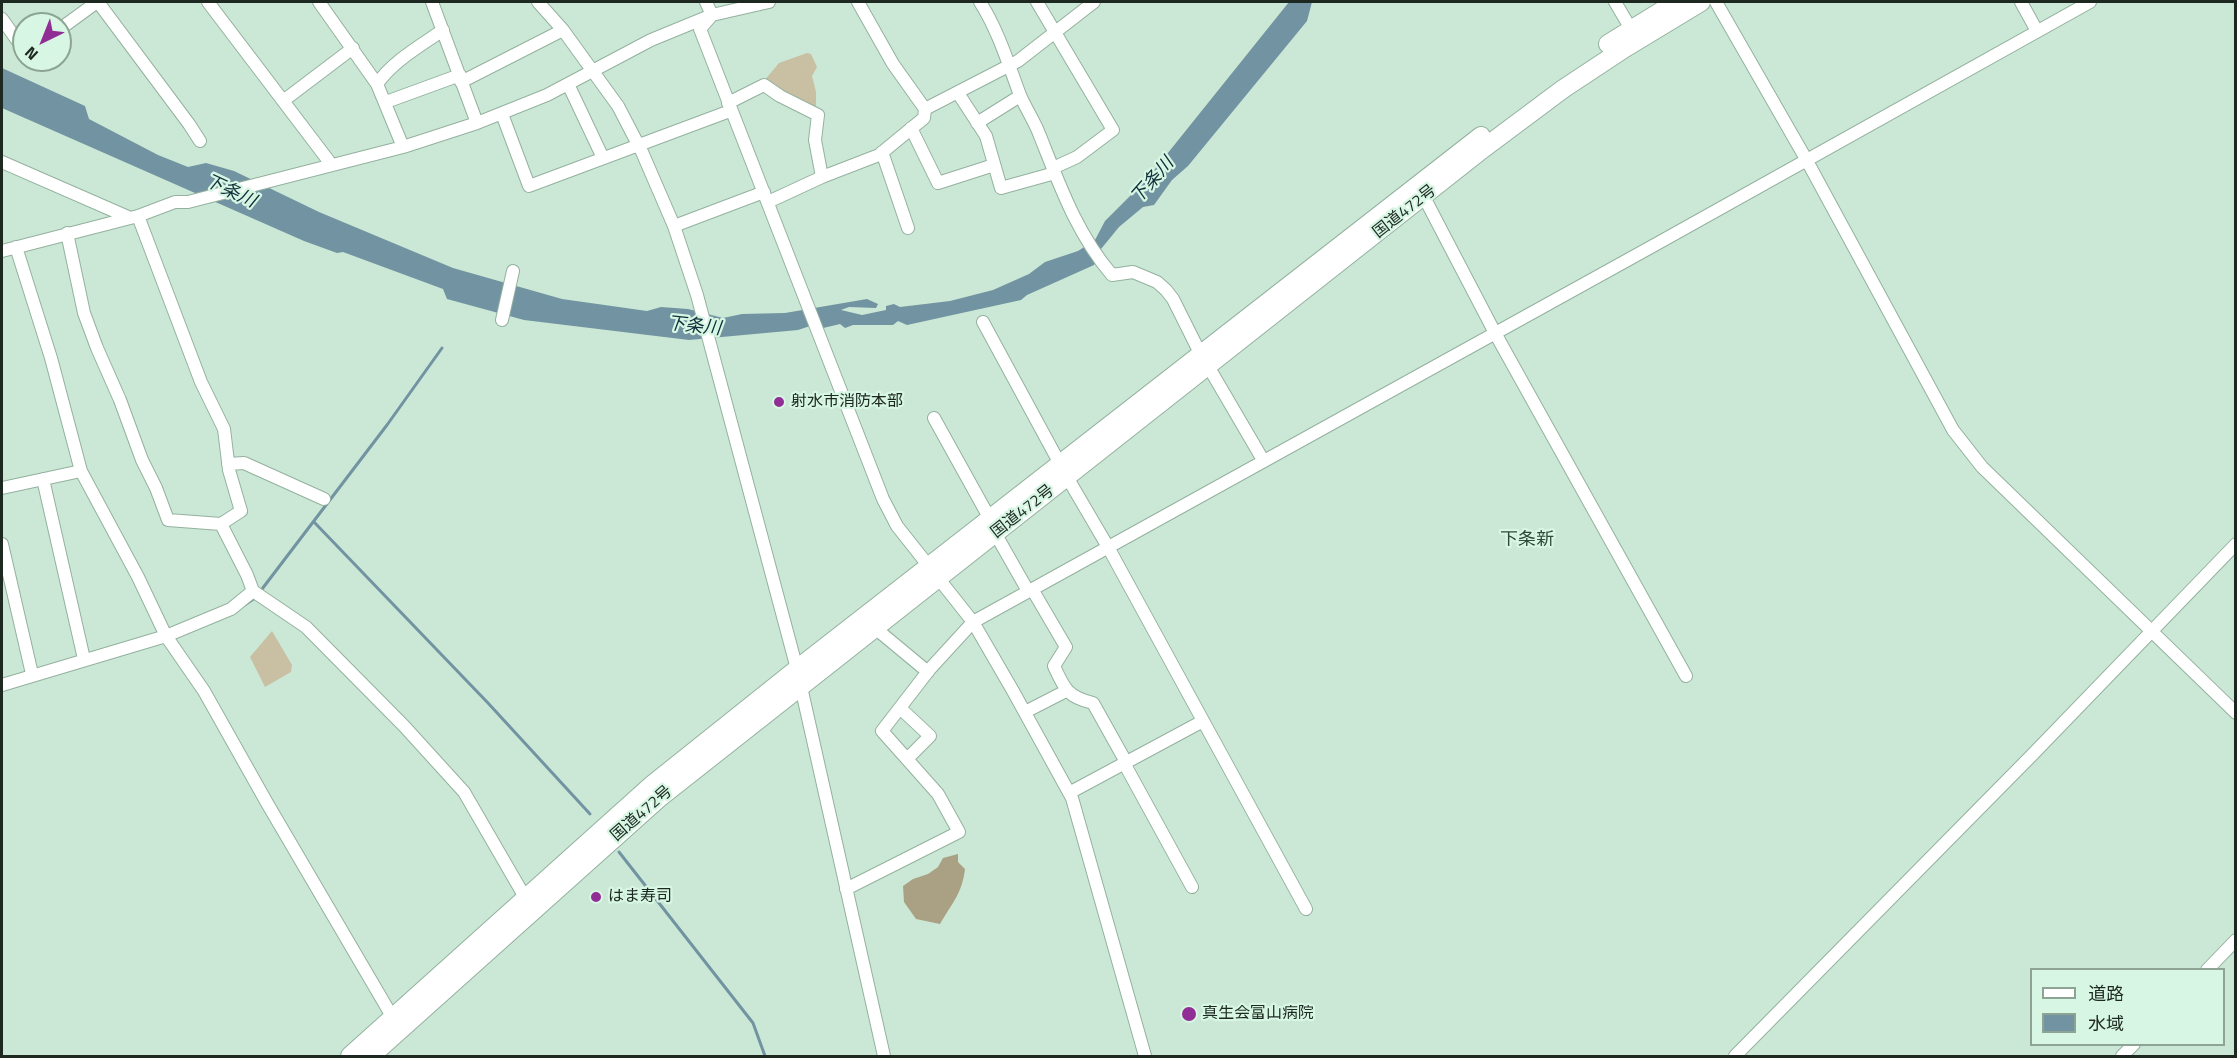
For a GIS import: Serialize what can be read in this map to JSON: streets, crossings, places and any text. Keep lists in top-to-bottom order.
{
  "streets": {
    "highway": ["国道472号"]
  },
  "districts": ["下条新"],
  "water": ["下条川"],
  "places": ["射水市消防本部", "はま寿司", "真生会富山病院"],
  "legend": ["道路", "水域"],
  "north": "bottom left"
}
